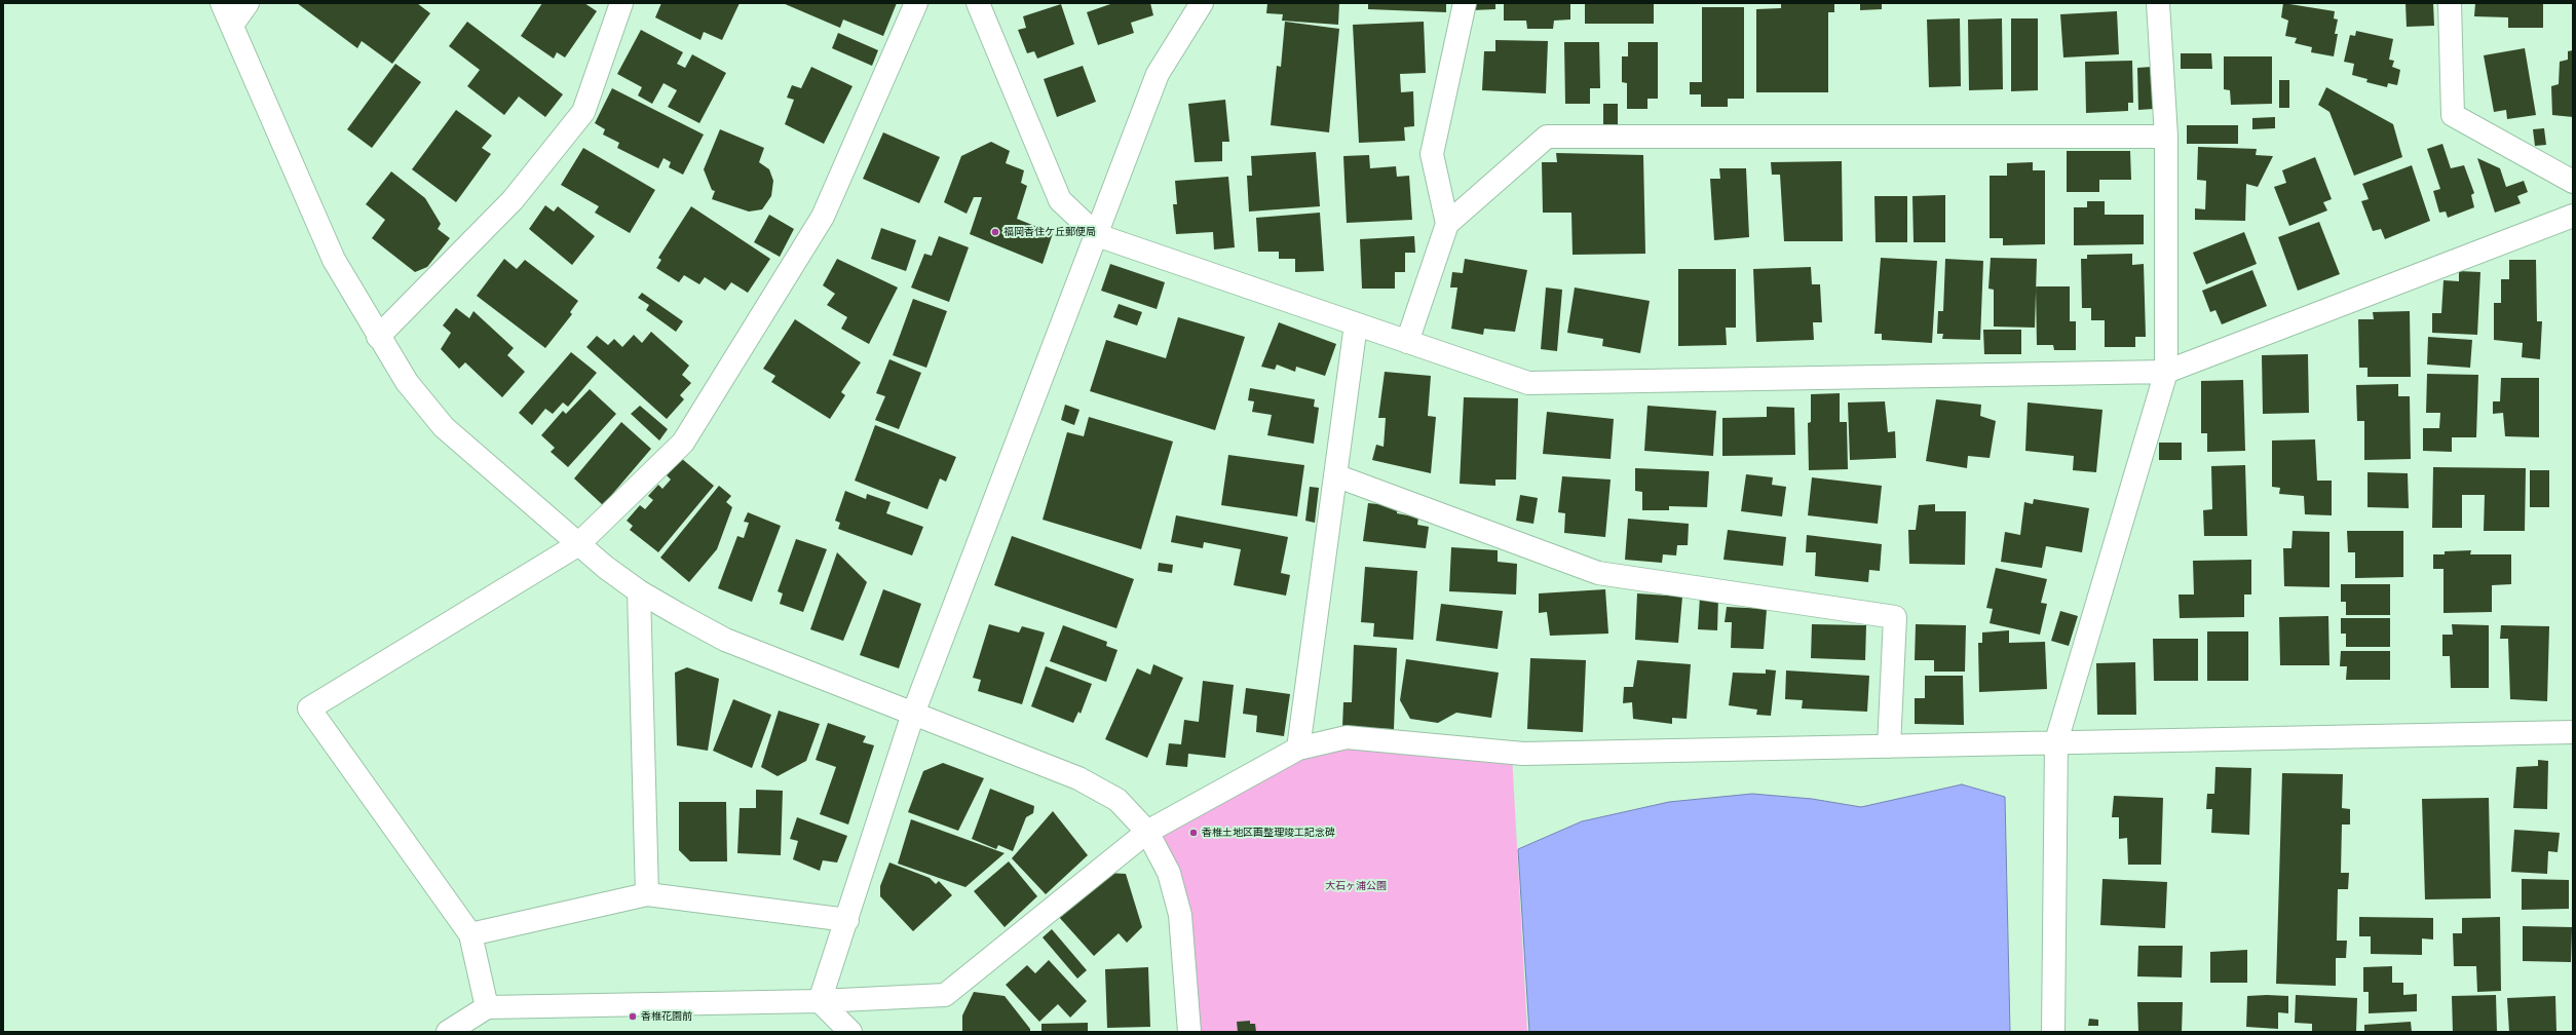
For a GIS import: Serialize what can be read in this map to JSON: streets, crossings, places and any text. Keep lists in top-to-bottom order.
{
  "parks": ["大石ヶ浦公園"],
  "places": ["福岡香住ケ丘郵便局", "香椎土地区画整理竣工記念碑", "香椎花園前"]
}
